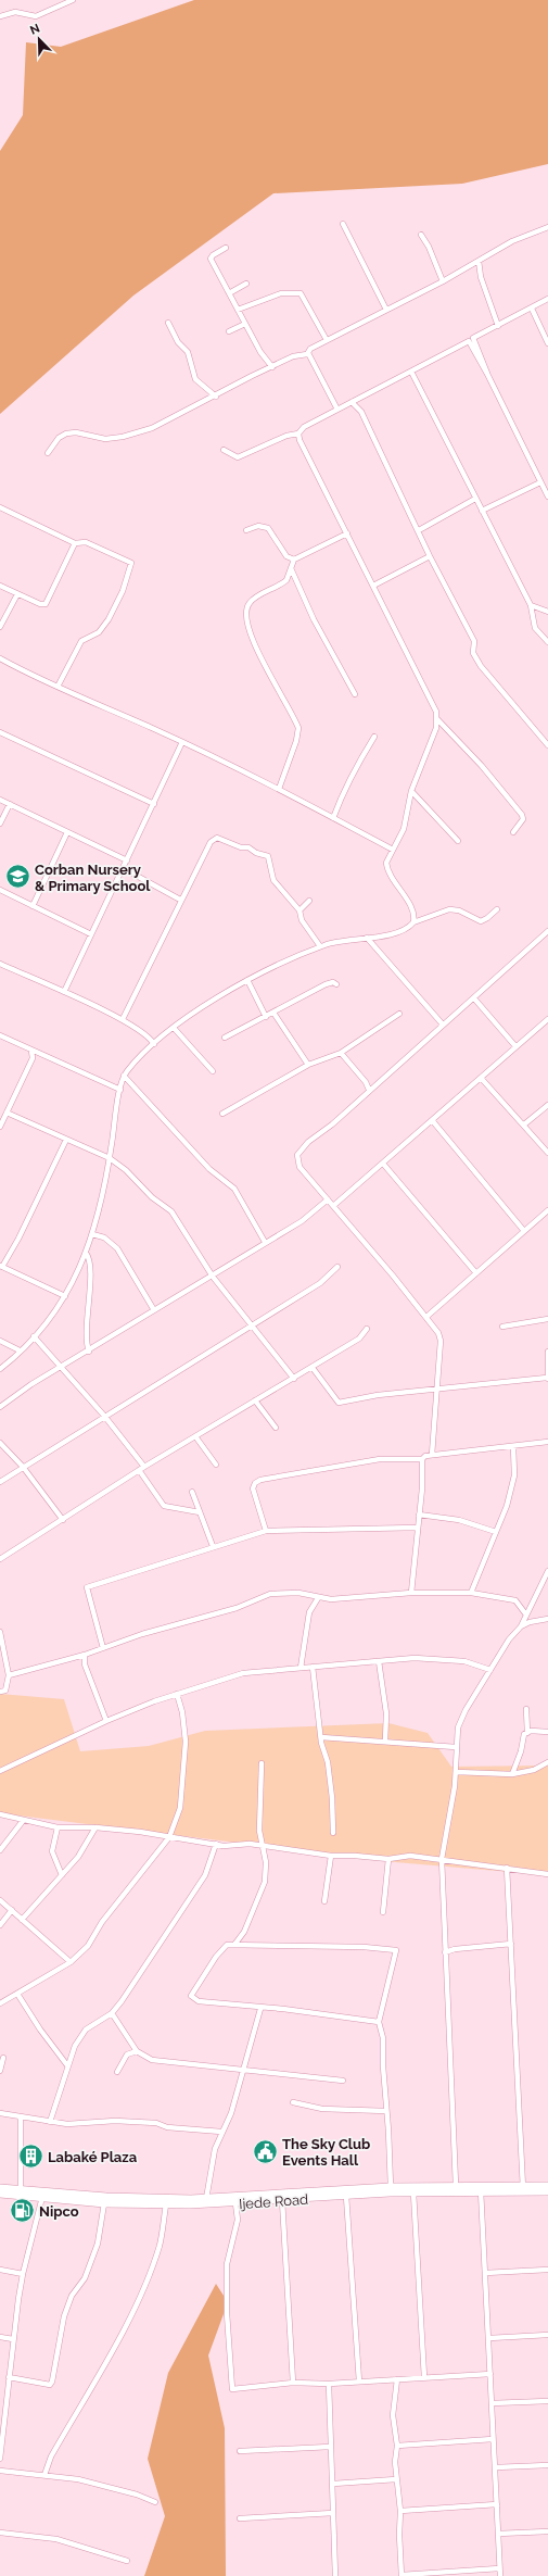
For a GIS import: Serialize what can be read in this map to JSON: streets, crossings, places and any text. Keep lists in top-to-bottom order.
{
  "streets": {
    "main road": ["Ijede Road"]
  },
  "places": {
    "school or university": ["Corban Nursery & Primary School"],
    "public building": ["The Sky Club Events Hall"],
    "building": ["Labaké Plaza"],
    "fuel station": ["Nipco"]
  },
  "north": "top left"
}
